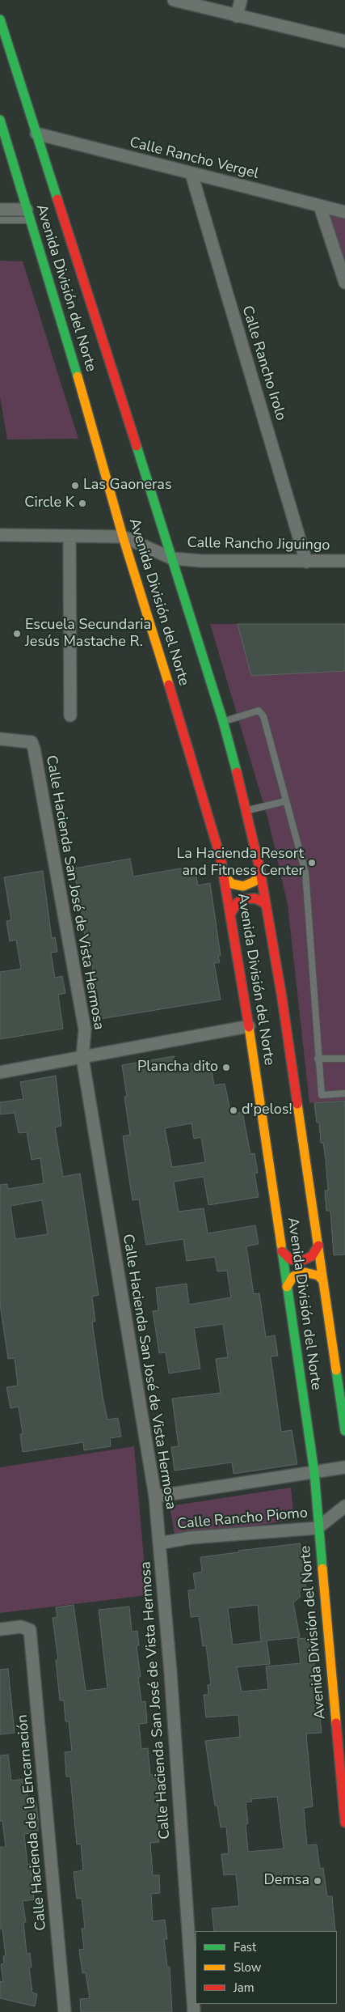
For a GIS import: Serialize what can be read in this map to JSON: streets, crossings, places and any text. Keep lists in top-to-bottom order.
{
  "streets": {
    "main road": ["Avenida División del Norte"],
    "street": [
      "Calle Rancho Vergel",
      "Calle Rancho Irolo",
      "Calle Rancho Jiguingo",
      "Calle Hacienda San José de Vista Hermosa",
      "Calle Rancho Piomo",
      "Calle Hacienda de la Encarnación"
    ]
  },
  "crossings": [
    ["Calle Rancho Vergel", "Avenida División del Norte"],
    ["Calle Rancho Vergel", "Calle Rancho Irolo"],
    ["Avenida División del Norte", "Calle Rancho Jiguingo"],
    ["Avenida División del Norte", "Calle Rancho Piomo"],
    ["Calle Rancho Irolo", "Calle Rancho Jiguingo"],
    ["Calle Hacienda San José de Vista Hermosa", "Calle Rancho Piomo"]
  ],
  "places": [
    "Las Gaoneras",
    "Circle K",
    "Escuela Secundaria Jesús Mastache R.",
    "La Hacienda Resort and Fitness Center",
    "Plancha dito",
    "d'pelos!",
    "Demsa"
  ],
  "legend": ["Fast", "Slow", "Jam"]
}
